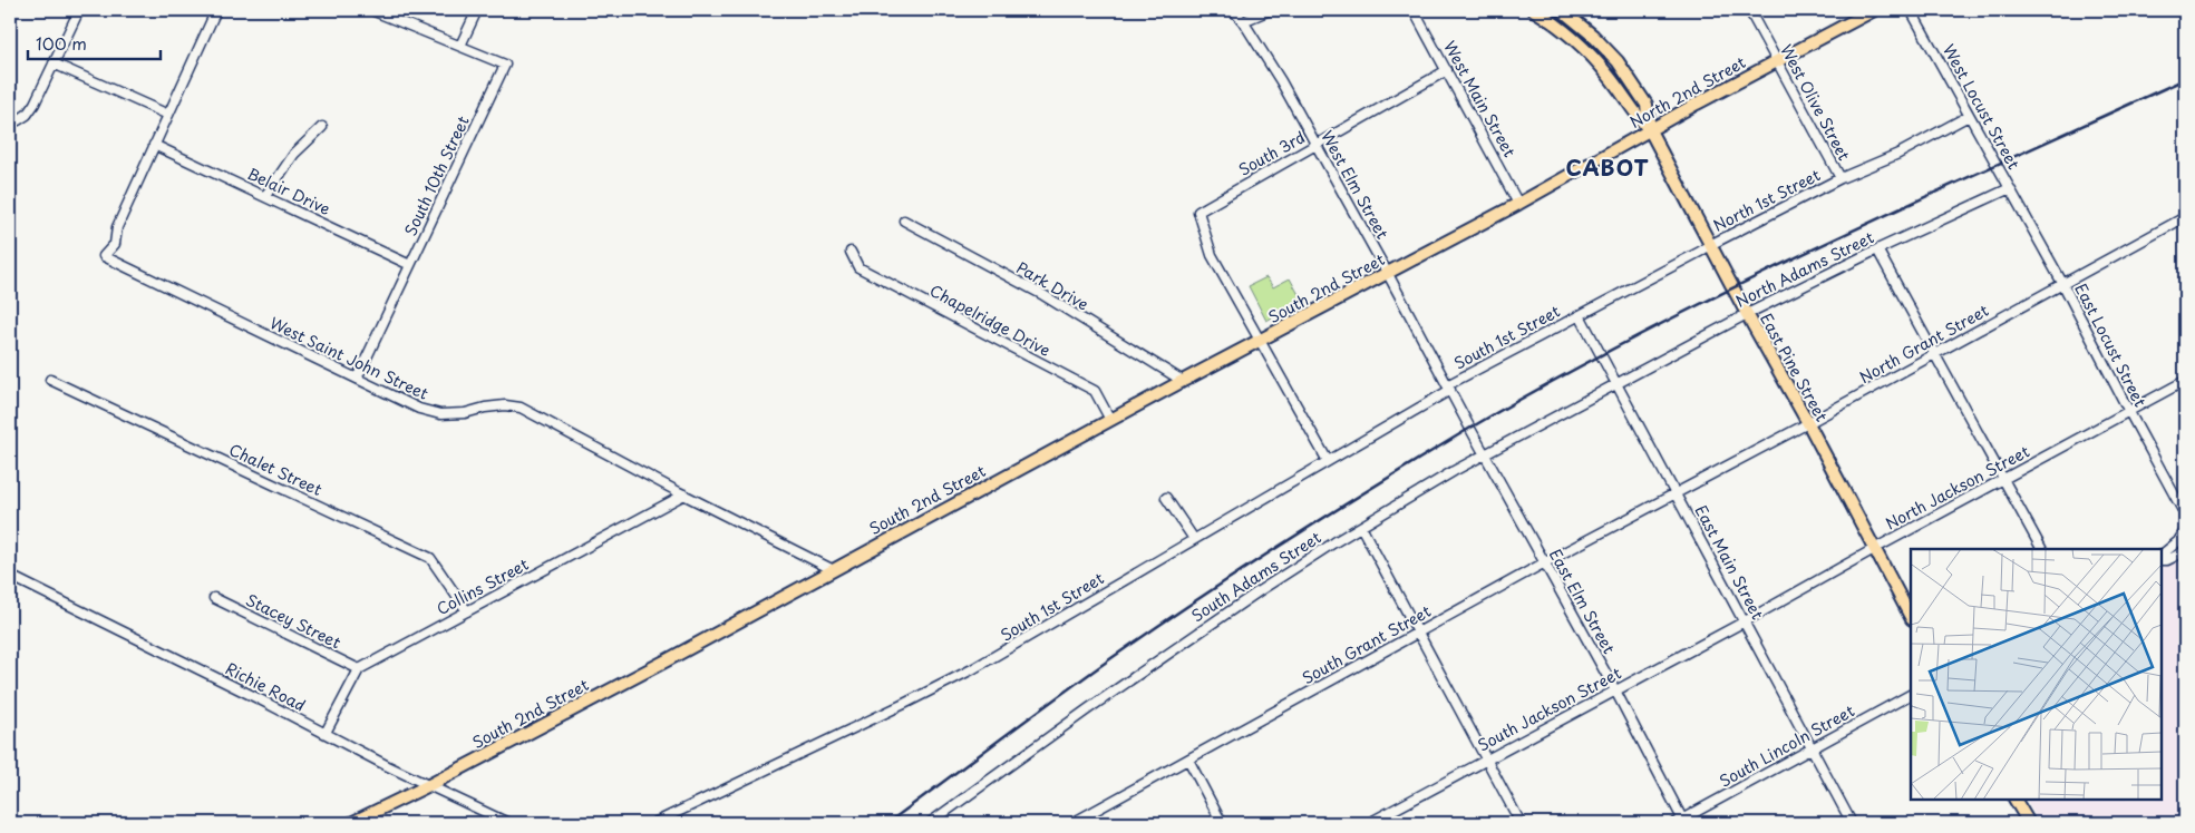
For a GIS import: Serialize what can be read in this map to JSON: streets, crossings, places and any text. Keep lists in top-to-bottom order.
{
  "streets": {
    "main road": ["North 2nd Street", "South 2nd Street", "East Pine Street"],
    "street": [
      "West Main Street",
      "West Olive Street",
      "West Locust Street",
      "South 3rd",
      "South 10th Street",
      "West Elm Street",
      "Belair Drive",
      "North 1st Street",
      "North Adams Street",
      "Park Drive",
      "Chapelridge Drive",
      "South 1st Street",
      "North Grant Street",
      "East Locust Street",
      "West Saint John Street",
      "Chalet Street",
      "North Jackson Street",
      "East Main Street",
      "South Adams Street",
      "Collins Street",
      "East Elm Street",
      "Stacey Street",
      "South Grant Street",
      "Richie Road",
      "South Jackson Street",
      "South Lincoln Street"
    ]
  },
  "crossings": [
    ["North 2nd Street", "West Main Street"],
    ["North 2nd Street", "West Olive Street"],
    ["North 2nd Street", "South 2nd Street"],
    ["North 2nd Street", "East Pine Street"],
    ["West Main Street", "South 3rd"],
    ["West Main Street", "South 2nd Street"],
    ["West Olive Street", "North 1st Street"],
    ["West Locust Street", "North 1st Street"],
    ["West Locust Street", "North Adams Street"],
    ["West Locust Street", "East Locust Street"],
    ["South 3rd", "West Elm Street"],
    ["South 3rd", "South 2nd Street"],
    ["South 10th Street", "Belair Drive"],
    ["South 10th Street", "West Saint John Street"],
    ["West Elm Street", "South 2nd Street"],
    ["West Elm Street", "South 1st Street"],
    ["West Elm Street", "South Adams Street"],
    ["West Elm Street", "East Elm Street"],
    ["Belair Drive", "West Saint John Street"],
    ["North 1st Street", "South 1st Street"],
    ["North 1st Street", "East Pine Street"],
    ["North 1st Street", "East Main Street"],
    ["North Adams Street", "East Locust Street"],
    ["North Adams Street", "East Pine Street"],
    ["North Adams Street", "East Main Street"],
    ["North Adams Street", "South Adams Street"],
    ["Park Drive", "South 2nd Street"],
    ["South 2nd Street", "Chapelridge Drive"],
    ["South 2nd Street", "West Saint John Street"],
    ["South 2nd Street", "Richie Road"],
    ["South 1st Street", "East Main Street"],
    ["North Grant Street", "East Locust Street"],
    ["North Grant Street", "East Pine Street"],
    ["North Grant Street", "East Main Street"],
    ["North Grant Street", "South Grant Street"],
    ["East Locust Street", "North Jackson Street"],
    ["West Saint John Street", "Collins Street"],
    ["East Pine Street", "North Jackson Street"],
    ["Chalet Street", "Collins Street"],
    ["North Jackson Street", "East Main Street"],
    ["North Jackson Street", "South Jackson Street"],
    ["East Main Street", "South Adams Street"],
    ["East Main Street", "South Grant Street"],
    ["East Main Street", "South Jackson Street"],
    ["East Main Street", "South Lincoln Street"],
    ["South Adams Street", "East Elm Street"],
    ["Collins Street", "Stacey Street"],
    ["East Elm Street", "South Grant Street"],
    ["East Elm Street", "South Jackson Street"],
    ["East Elm Street", "South Lincoln Street"]
  ],
  "districts": ["CABOT"],
  "scale_bar": "100 m"
}
